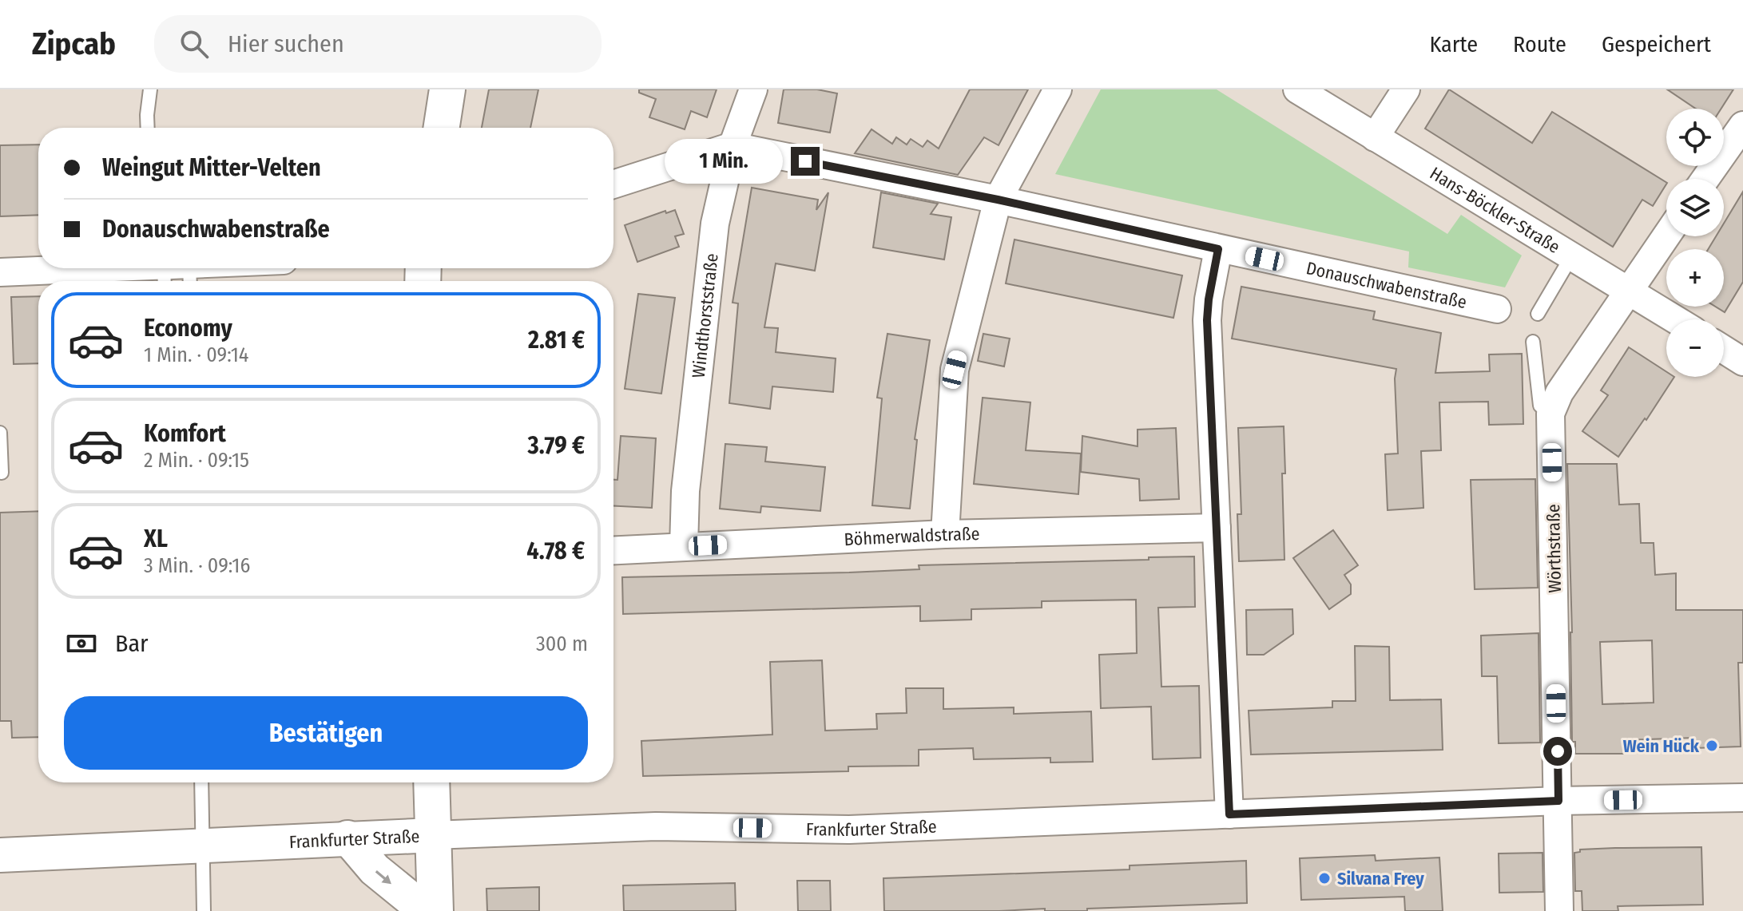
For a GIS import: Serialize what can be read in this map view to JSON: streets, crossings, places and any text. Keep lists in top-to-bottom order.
{
  "streets": {
    "street": [
      "Hans-Böckler-Straße",
      "Donauschwabenstraße",
      "Windthorststraße",
      "Böhmerwaldstraße",
      "Wörthstraße",
      "Frankfurter Straße"
    ]
  },
  "crossings": [
    ["Hans-Böckler-Straße", "Wörthstraße"],
    ["Donauschwabenstraße", "Windthorststraße"],
    ["Windthorststraße", "Böhmerwaldstraße"],
    ["Wörthstraße", "Frankfurter Straße"]
  ],
  "places": ["Wein Hück", "Silvana Frey"],
  "page": {
    "header": "Zipcab",
    "search": "Hier suchen",
    "nav": ["Karte", "Route", "Gespeichert"],
    "map_buttons": ["+", "−"],
    "banner": ["Weingut Mitter-Velten", "Donauschwabenstraße"],
    "bubble": "1 Min.",
    "list": [
      {
        "name": "Economy",
        "note": "1 Min. · 09:14",
        "value": "2.81 €"
      },
      {
        "name": "Komfort",
        "note": "2 Min. · 09:15",
        "value": "3.79 €"
      },
      {
        "name": "XL",
        "note": "3 Min. · 09:16",
        "value": "4.78 €"
      }
    ],
    "pay": ["Bar", "300 m"],
    "buttons": "Bestätigen"
  }
}
